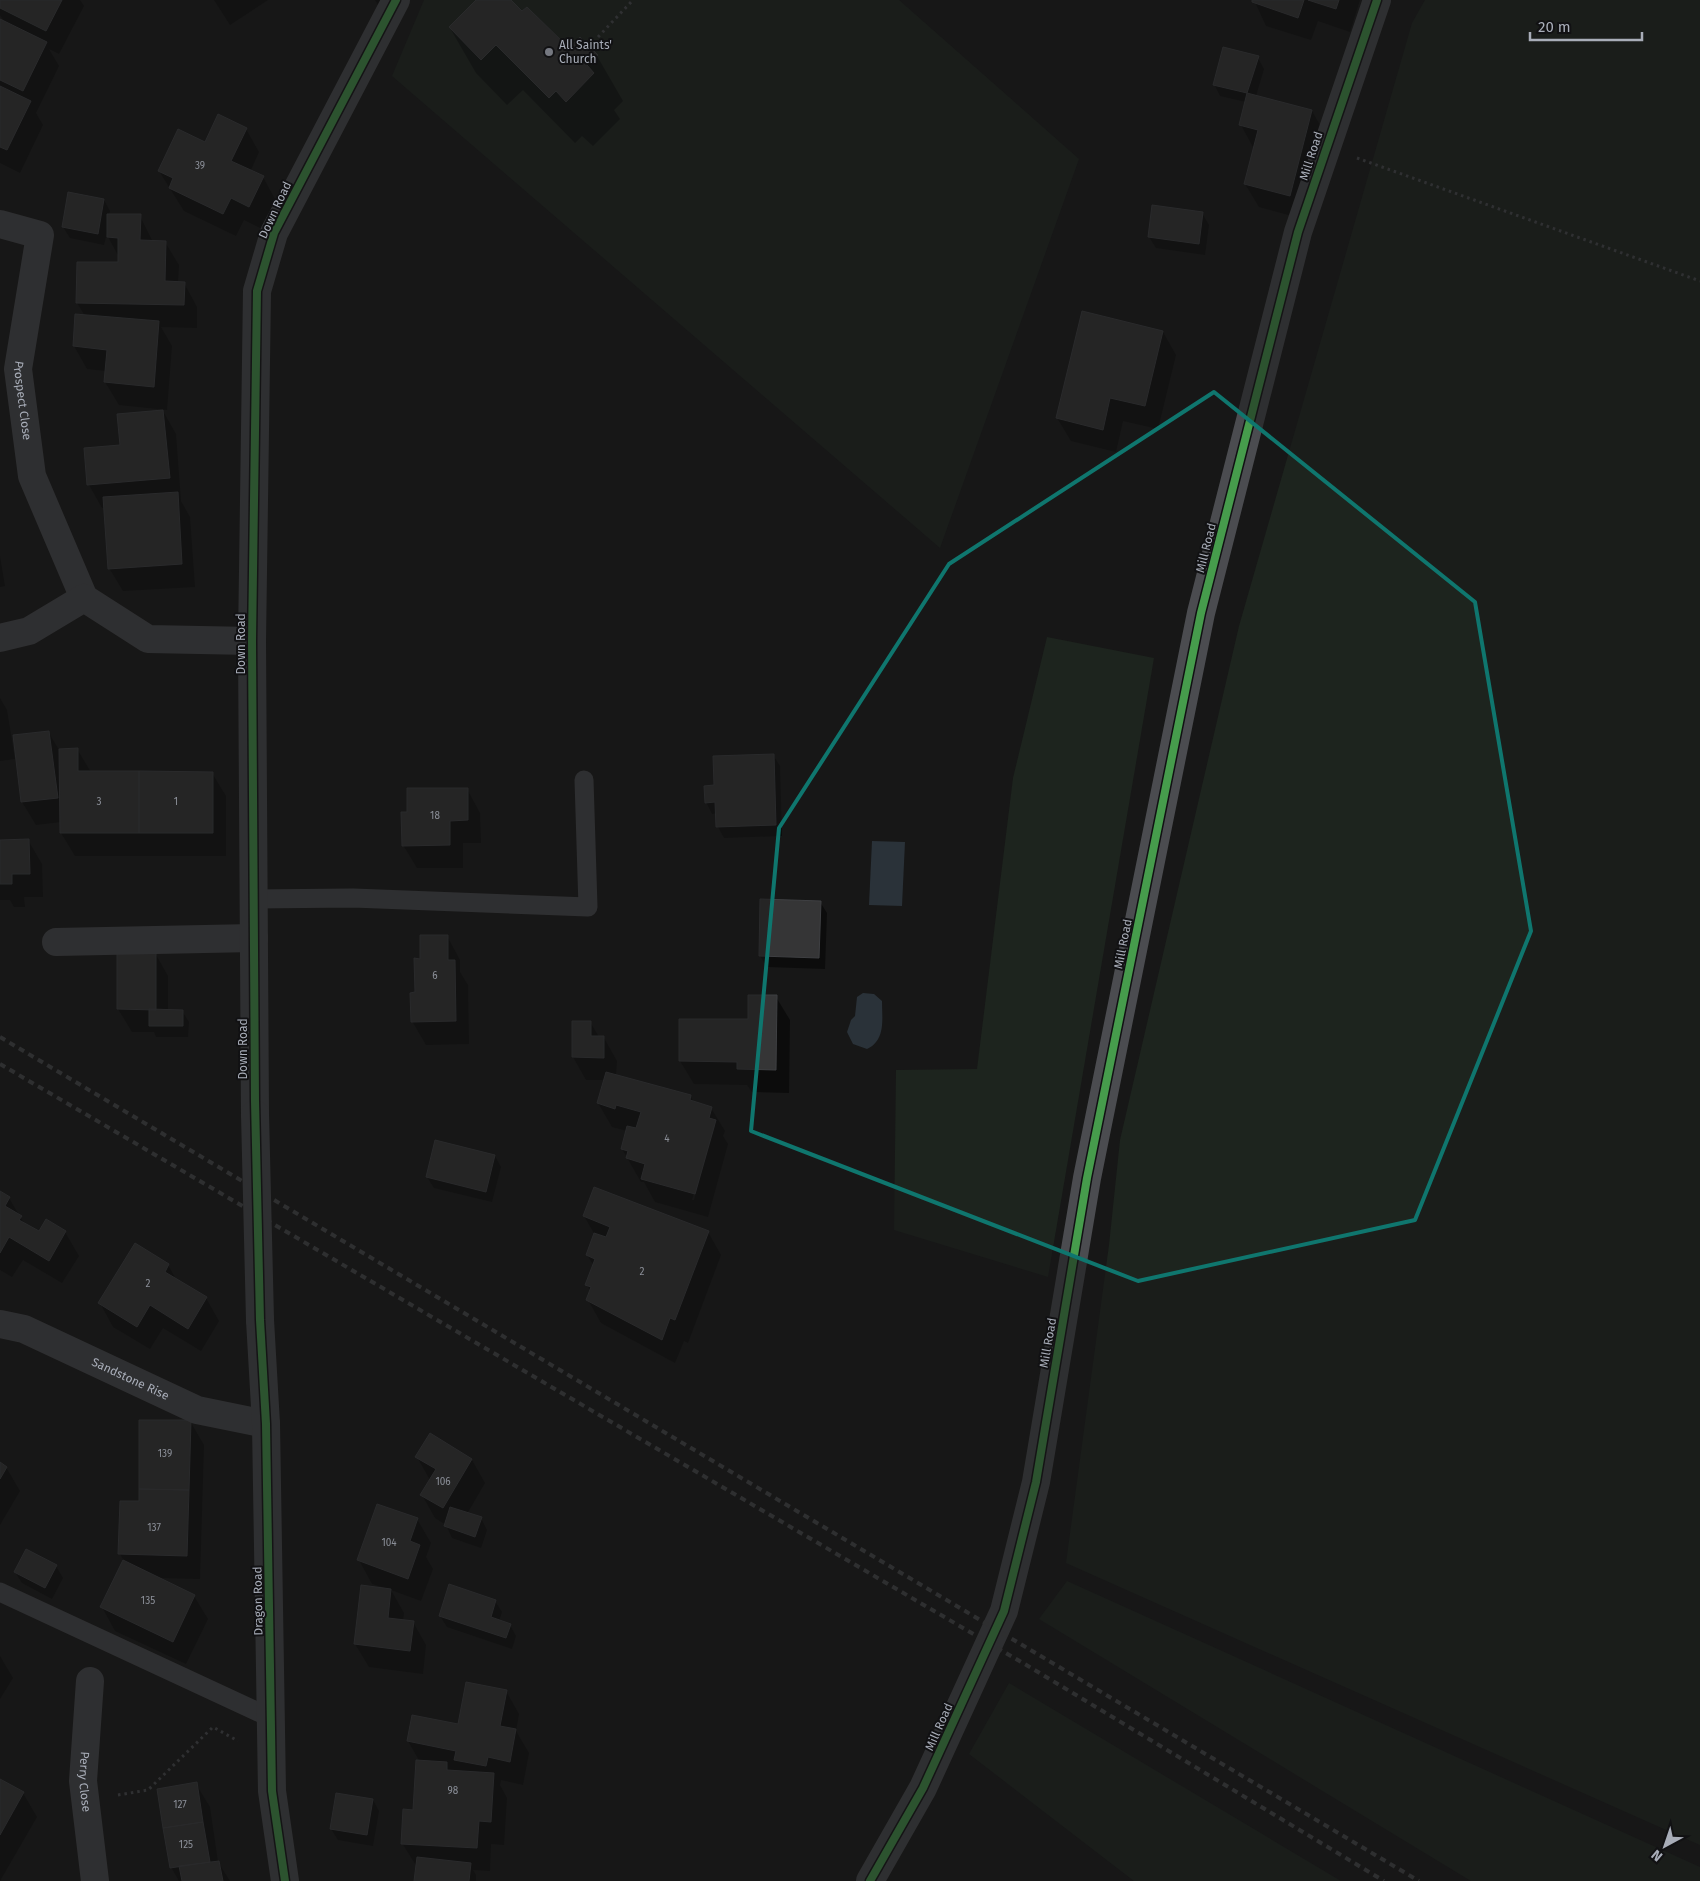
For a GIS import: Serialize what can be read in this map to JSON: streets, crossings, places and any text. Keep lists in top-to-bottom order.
{
  "streets": {
    "street": [
      "Mill Road",
      "Down Road",
      "Prospect Close",
      "Sandstone Rise",
      "Dragon Road",
      "Perry Close"
    ]
  },
  "crossings": [
    ["Down Road", "Dragon Road"],
    ["Sandstone Rise", "Dragon Road"]
  ],
  "places": ["All Saints' Church"],
  "house_numbers": [
    "39",
    "3",
    "1",
    "18",
    "6",
    "4",
    "2",
    "2",
    "139",
    "106",
    "137",
    "104",
    "135",
    "98",
    "127",
    "125"
  ],
  "scale_bar": "20 m",
  "north": "bottom left"
}
